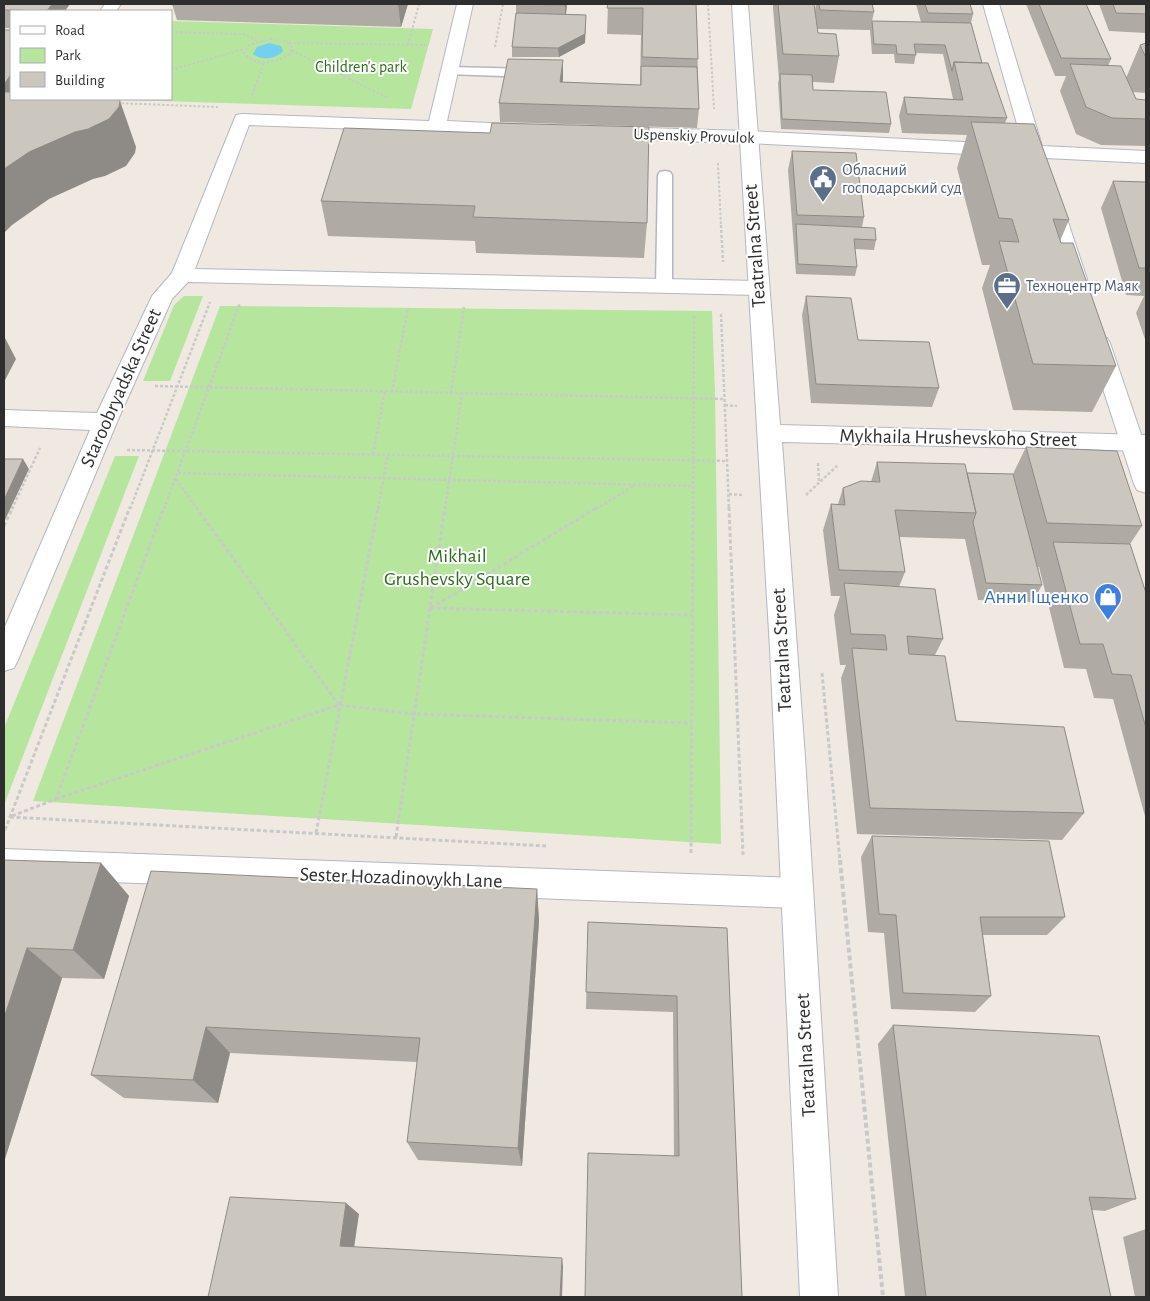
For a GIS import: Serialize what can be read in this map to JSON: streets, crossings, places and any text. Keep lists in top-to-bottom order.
{
  "streets": {
    "street": [
      "Uspenskiy Provulok",
      "Teatralna Street",
      "Staroobryadska Street",
      "Mykhaila Hrushevskoho Street",
      "Sester Hozadinovykh Lane"
    ]
  },
  "crossings": [
    ["Uspenskiy Provulok", "Teatralna Street"],
    ["Teatralna Street", "Mykhaila Hrushevskoho Street"],
    ["Teatralna Street", "Sester Hozadinovykh Lane"]
  ],
  "parks": ["Children's park", "Mikhail Grushevsky Square"],
  "places": {
    "public building": ["Обласний господарський суд"],
    "office": ["Техноцентр Маяк"],
    "shop": ["Анни Іщенко"]
  },
  "legend": ["Road", "Park", "Building"]
}
